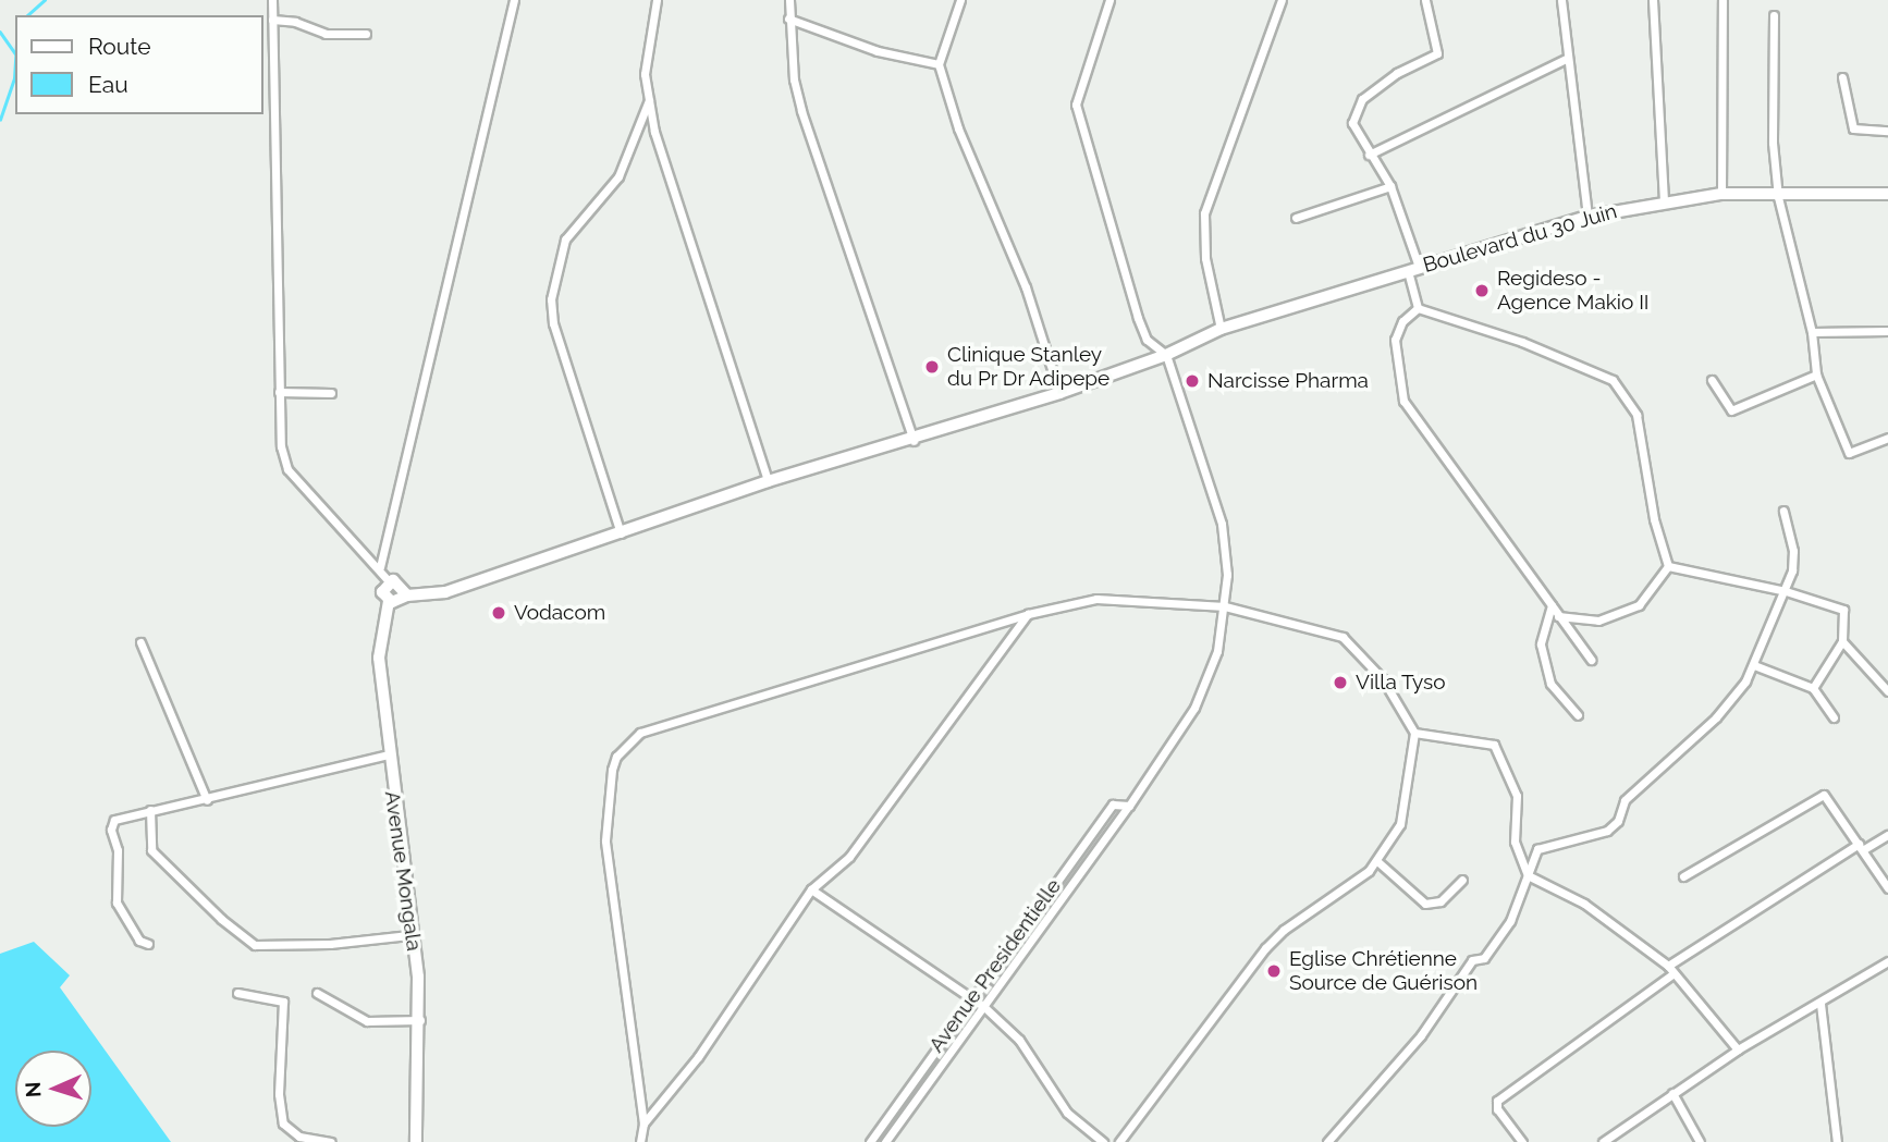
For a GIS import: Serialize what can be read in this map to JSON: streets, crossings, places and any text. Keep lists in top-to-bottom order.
{
  "streets": {
    "street": ["Boulevard du 30 Juin", "Avenue Mongala", "Avenue Presidentielle"]
  },
  "crossings": [
    ["Boulevard du 30 Juin", "Avenue Mongala"],
    ["Boulevard du 30 Juin", "Avenue Presidentielle"]
  ],
  "places": [
    "Regideso - Agence Makio II",
    "Clinique Stanley du Pr Dr Adipepe",
    "Narcisse Pharma",
    "Vodacom",
    "Villa Tyso",
    "Eglise Chrétienne Source de Guérison"
  ],
  "legend": ["Route", "Eau"],
  "north": "left"
}
